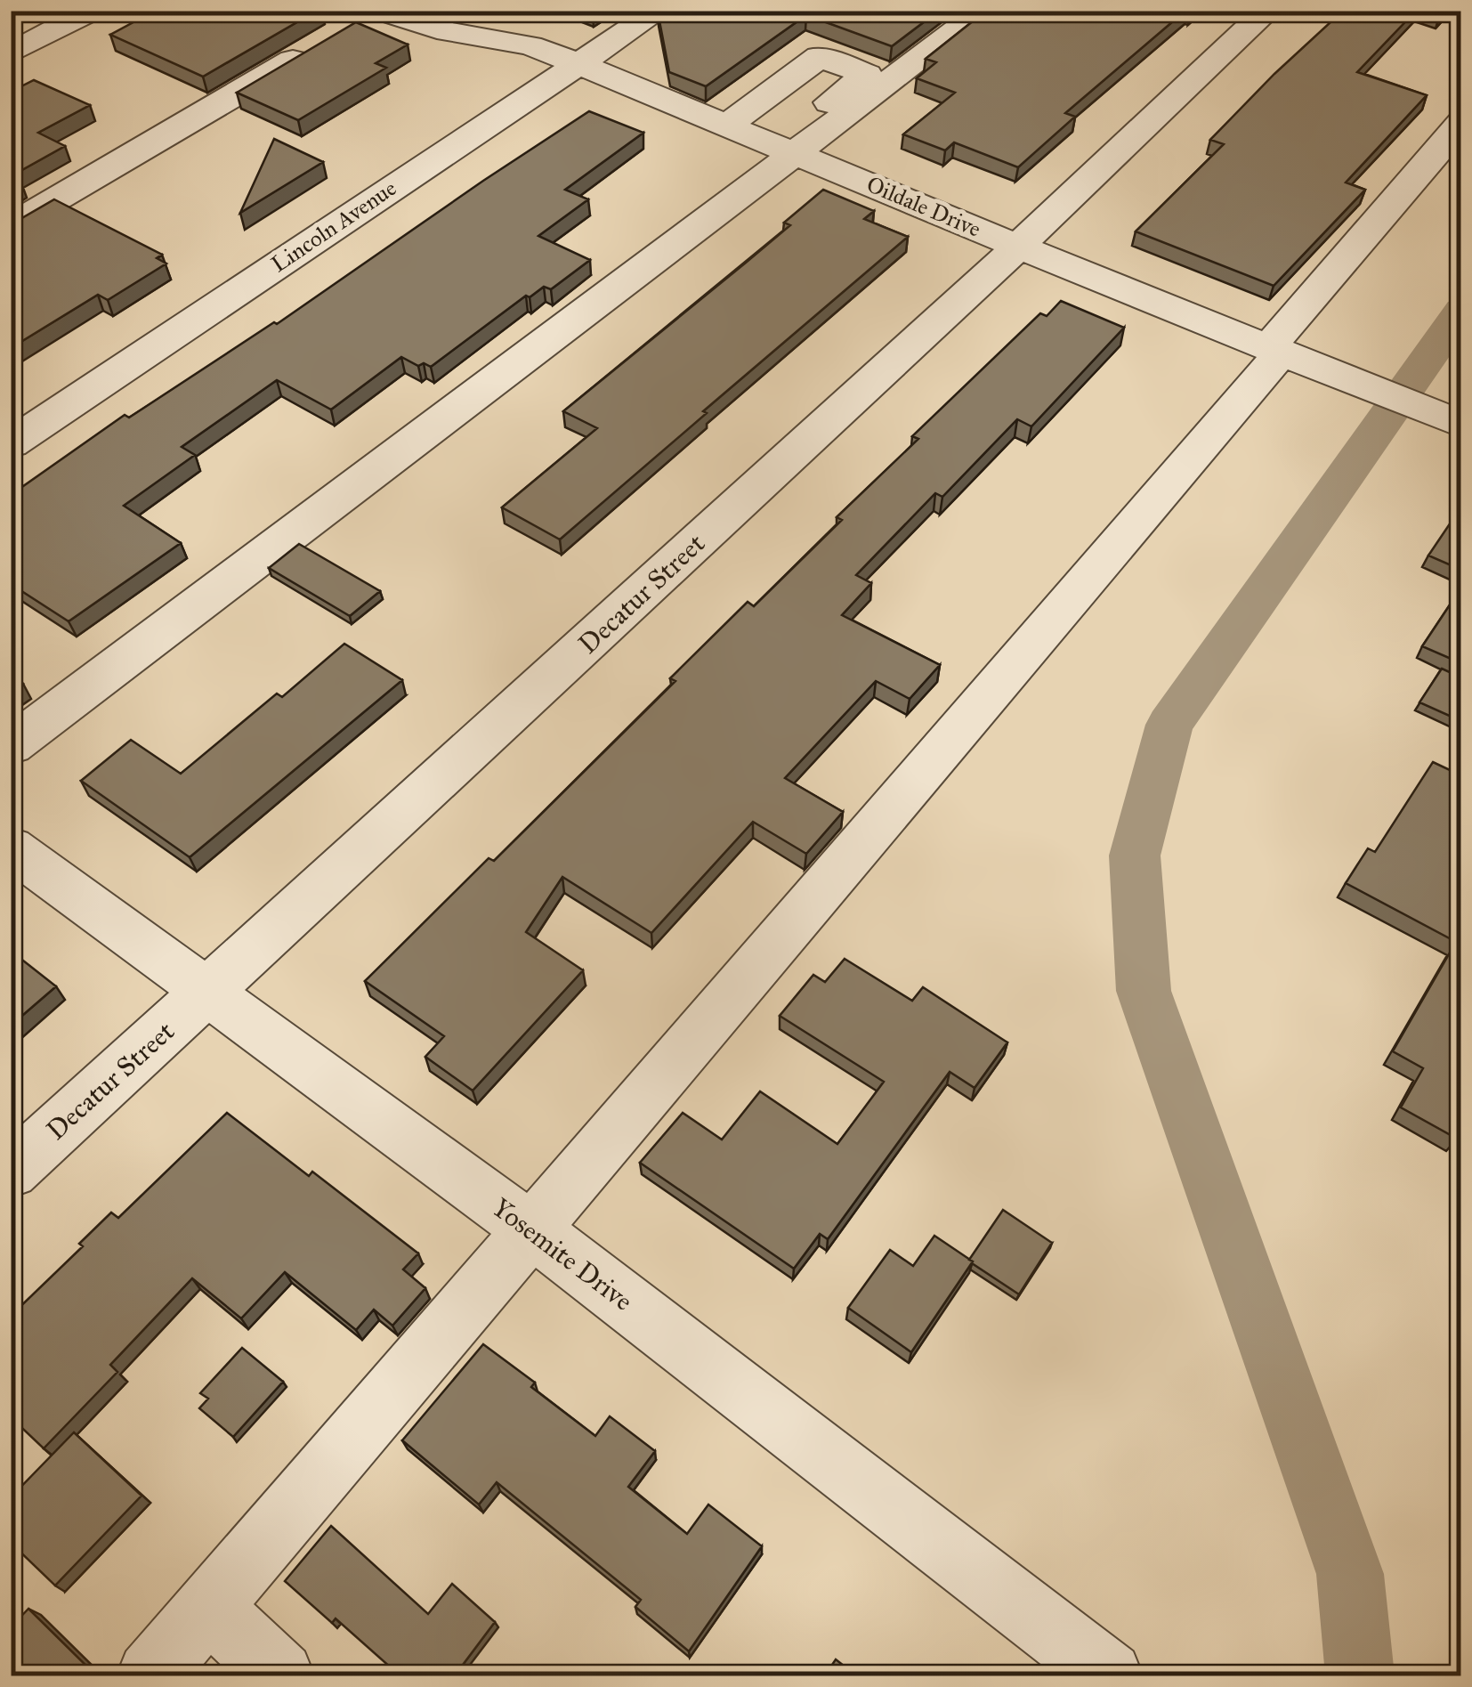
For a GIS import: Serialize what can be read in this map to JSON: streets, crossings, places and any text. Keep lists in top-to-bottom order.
{
  "streets": {
    "street": [
      "Oildale Drive",
      "Lincoln Avenue",
      "Decatur Street",
      "Yosemite Drive"
    ]
  },
  "crossings": [
    ["Oildale Drive", "Lincoln Avenue"],
    ["Oildale Drive", "Decatur Street"],
    ["Decatur Street", "Yosemite Drive"]
  ]
}
